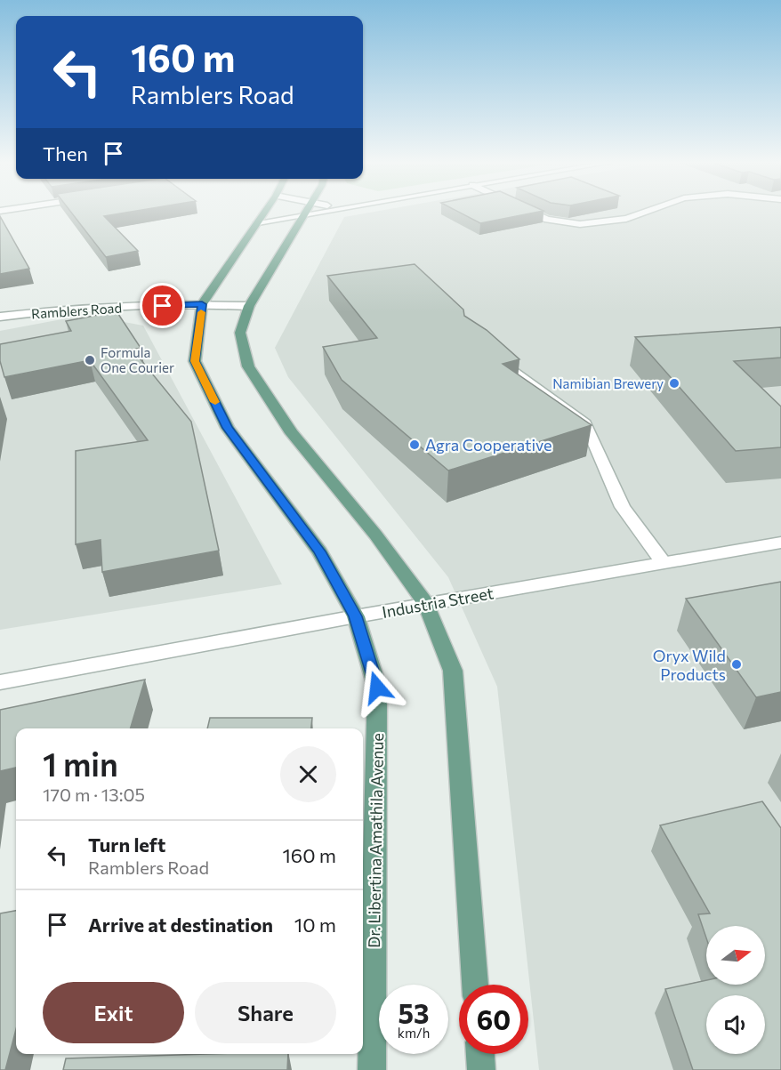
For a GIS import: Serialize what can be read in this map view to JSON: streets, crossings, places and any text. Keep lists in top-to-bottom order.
{
  "streets": {
    "main road": ["Dr. Libertina Amathila Avenue"],
    "street": ["Ramblers Road", "Industria Street"]
  },
  "crossings": [
    ["Ramblers Road", "Dr. Libertina Amathila Avenue"],
    ["Industria Street", "Dr. Libertina Amathila Avenue"]
  ],
  "places": [
    "Formula One Courier",
    "Namibian Brewery",
    "Agra Cooperative",
    "Oryx Wild Products"
  ],
  "north": "right",
  "page": {
    "turn": ["160 m", "Ramblers Road"],
    "then": "Then",
    "heading": ["1 min", "170 m · 13:05"],
    "list": [
      {
        "name": "Turn left",
        "note": "Ramblers Road",
        "value": "160 m"
      },
      {
        "name": "Arrive at destination",
        "value": "10 m"
      }
    ],
    "buttons": ["Exit", "Share"],
    "speed": "53 km/h",
    "limit": "60"
  }
}
